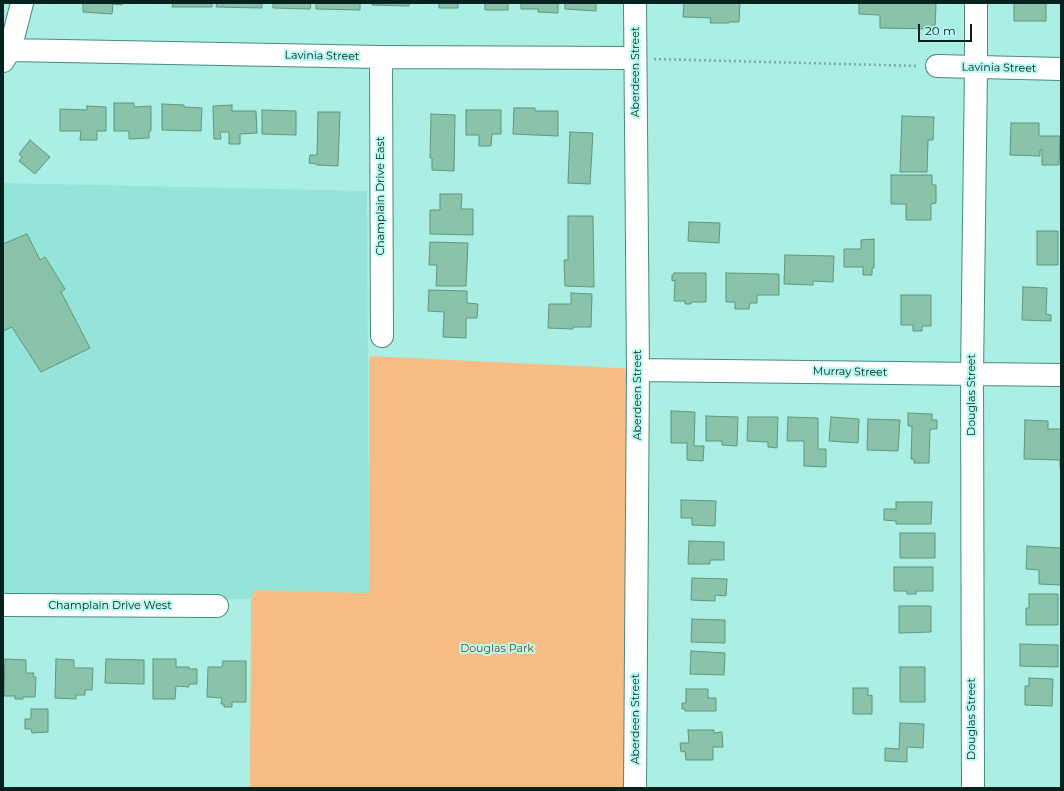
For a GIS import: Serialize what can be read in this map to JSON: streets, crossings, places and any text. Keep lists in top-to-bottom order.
{
  "streets": {
    "street": [
      "Lavinia Street",
      "Aberdeen Street",
      "Champlain Drive East",
      "Murray Street",
      "Douglas Street",
      "Champlain Drive West"
    ]
  },
  "crossings": [
    ["Lavinia Street", "Aberdeen Street"],
    ["Lavinia Street", "Champlain Drive East"],
    ["Lavinia Street", "Douglas Street"],
    ["Aberdeen Street", "Murray Street"],
    ["Murray Street", "Douglas Street"]
  ],
  "parks": ["Douglas Park"],
  "scale_bar": "20 m"
}
